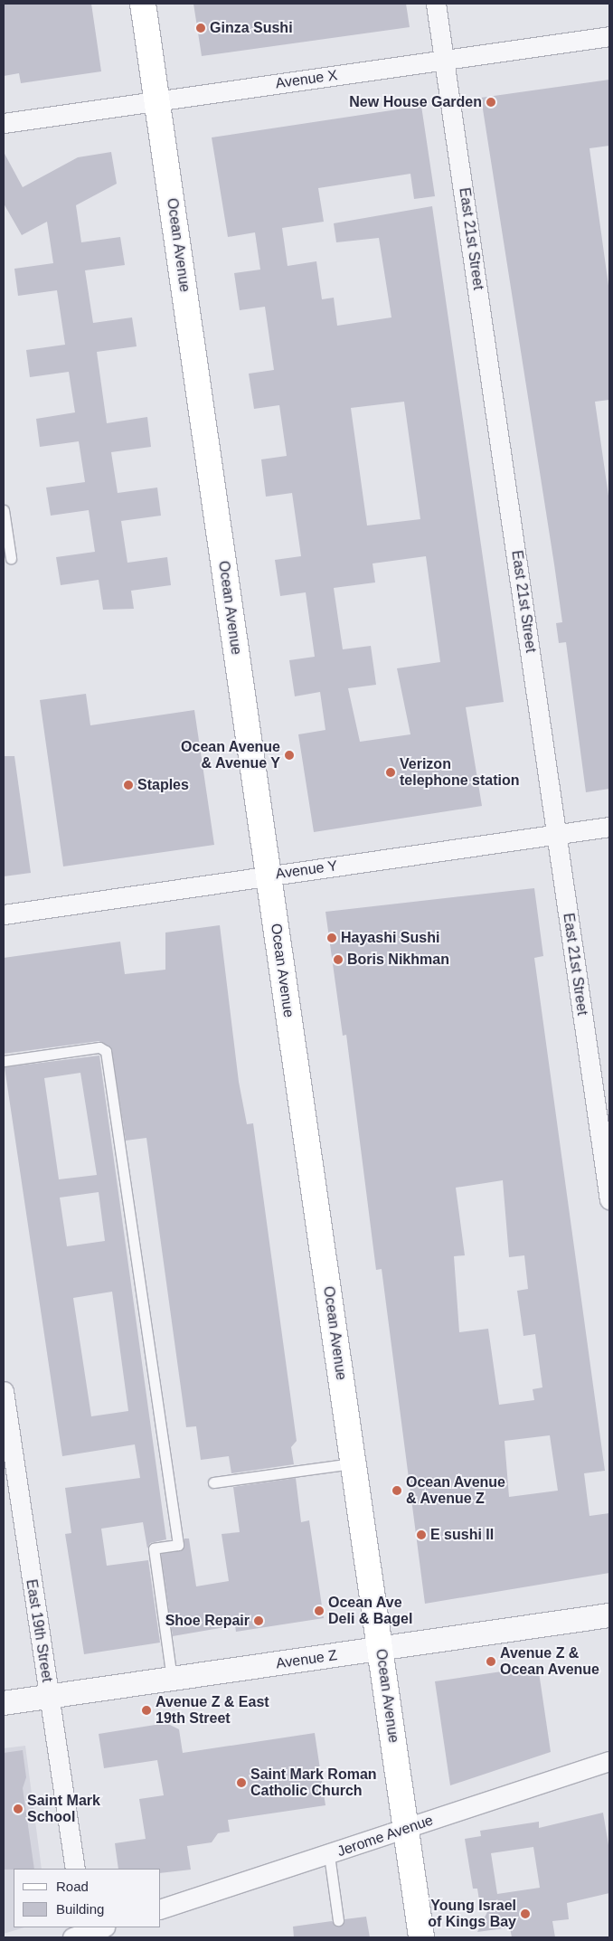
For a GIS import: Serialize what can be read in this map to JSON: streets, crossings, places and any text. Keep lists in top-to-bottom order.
{
  "streets": {
    "main road": ["Ocean Avenue"],
    "street": [
      "Avenue X",
      "East 21st Street",
      "Avenue Y",
      "East 19th Street",
      "Avenue Z",
      "Jerome Avenue"
    ]
  },
  "crossings": [
    ["Avenue X", "East 21st Street"],
    ["Avenue X", "Ocean Avenue"],
    ["East 21st Street", "Avenue Y"],
    ["Ocean Avenue", "Avenue Y"],
    ["Ocean Avenue", "Avenue Z"],
    ["Ocean Avenue", "Jerome Avenue"],
    ["East 19th Street", "Avenue Z"]
  ],
  "places": [
    "Ginza Sushi",
    "New House Garden",
    "Ocean Avenue & Avenue Y",
    "Verizon telephone station",
    "Staples",
    "Hayashi Sushi",
    "Boris Nikhman",
    "Ocean Avenue & Avenue Z",
    "E sushi II",
    "Ocean Ave Deli & Bagel",
    "Shoe Repair",
    "Avenue Z & Ocean Avenue",
    "Avenue Z & East 19th Street",
    "Saint Mark Roman Catholic Church",
    "Saint Mark School",
    "Young Israel of Kings Bay"
  ],
  "legend": ["Road", "Building"]
}
